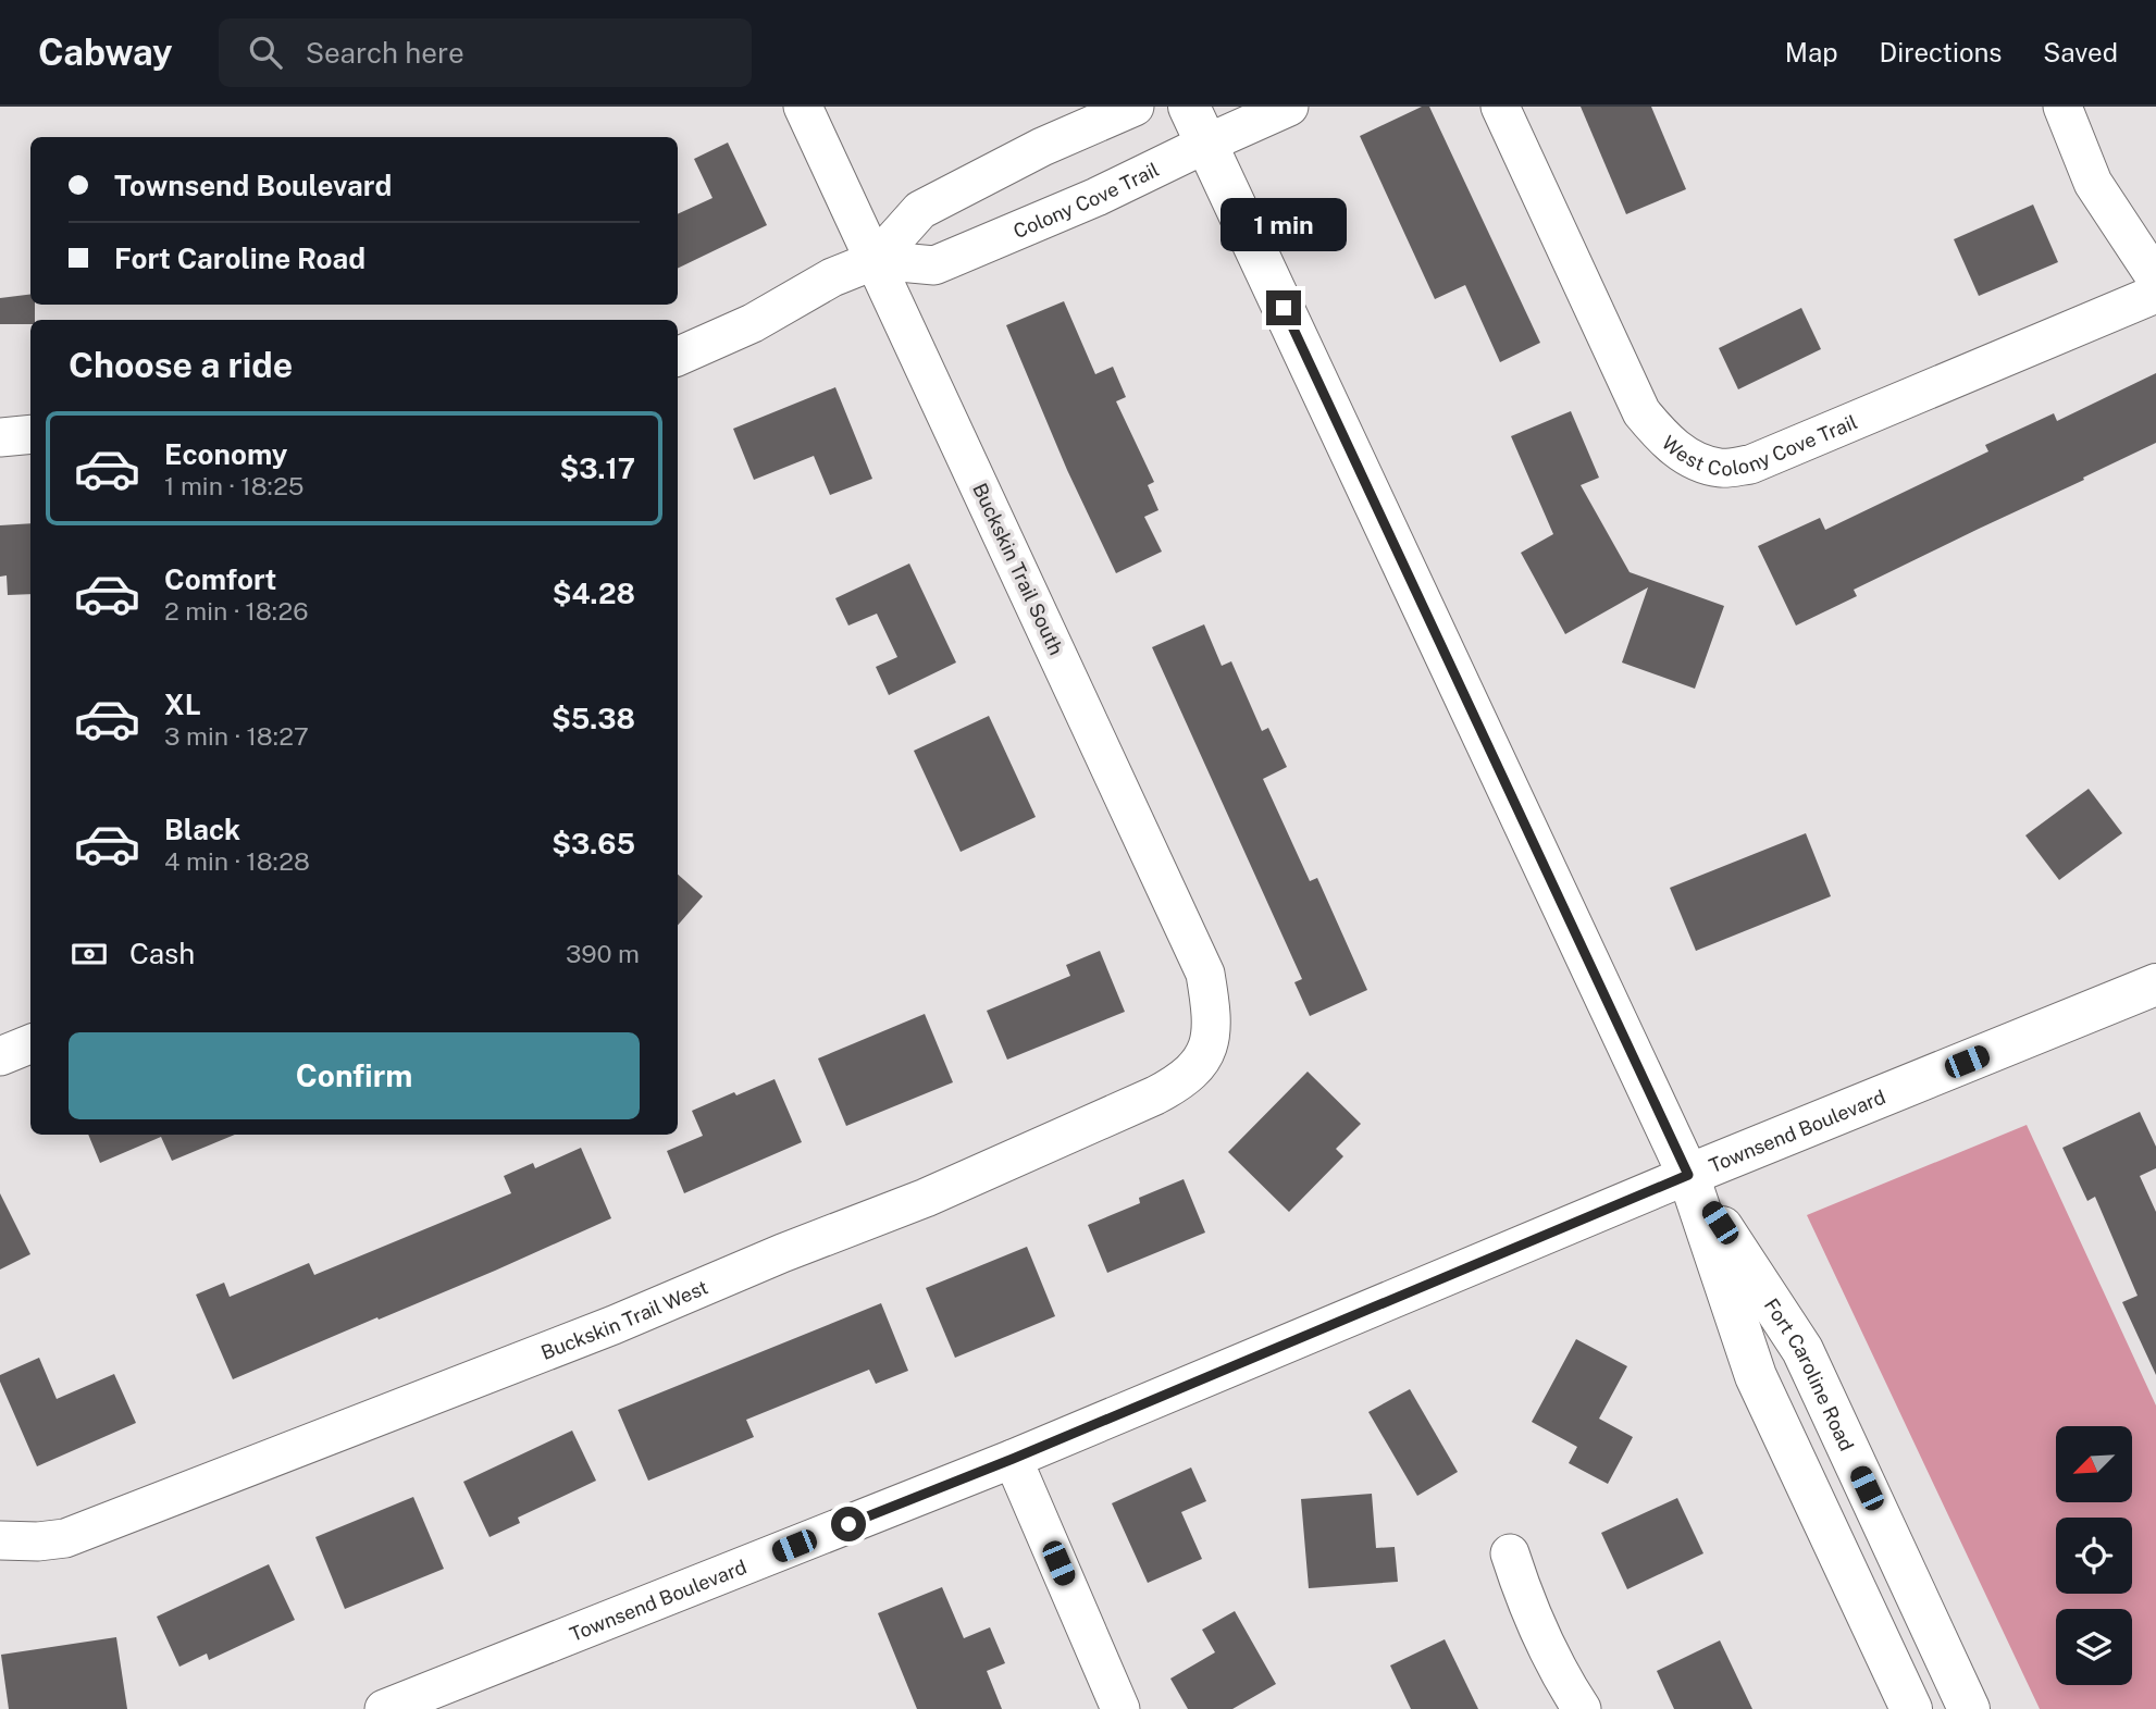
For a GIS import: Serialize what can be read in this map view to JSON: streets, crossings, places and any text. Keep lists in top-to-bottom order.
{
  "streets": {
    "street": [
      "Colony Cove Trail",
      "West Colony Cove Trail",
      "Buckskin Trail South",
      "Townsend Boulevard",
      "Buckskin Trail West",
      "Fort Caroline Road"
    ]
  },
  "crossings": [
    ["Colony Cove Trail", "Buckskin Trail South"],
    ["Colony Cove Trail", "Fort Caroline Road"],
    ["Buckskin Trail South", "Buckskin Trail West"],
    ["Townsend Boulevard", "Fort Caroline Road"]
  ],
  "north": "bottom left",
  "page": {
    "header": "Cabway",
    "search": "Search here",
    "nav": ["Map", "Directions", "Saved"],
    "banner": ["Townsend Boulevard", "Fort Caroline Road"],
    "bubble": "1 min",
    "heading": "Choose a ride",
    "list": [
      {
        "name": "Economy",
        "note": "1 min · 18:25",
        "value": "$3.17"
      },
      {
        "name": "Comfort",
        "note": "2 min · 18:26",
        "value": "$4.28"
      },
      {
        "name": "XL",
        "note": "3 min · 18:27",
        "value": "$5.38"
      },
      {
        "name": "Black",
        "note": "4 min · 18:28",
        "value": "$3.65"
      }
    ],
    "pay": ["Cash", "390 m"],
    "buttons": "Confirm"
  }
}
